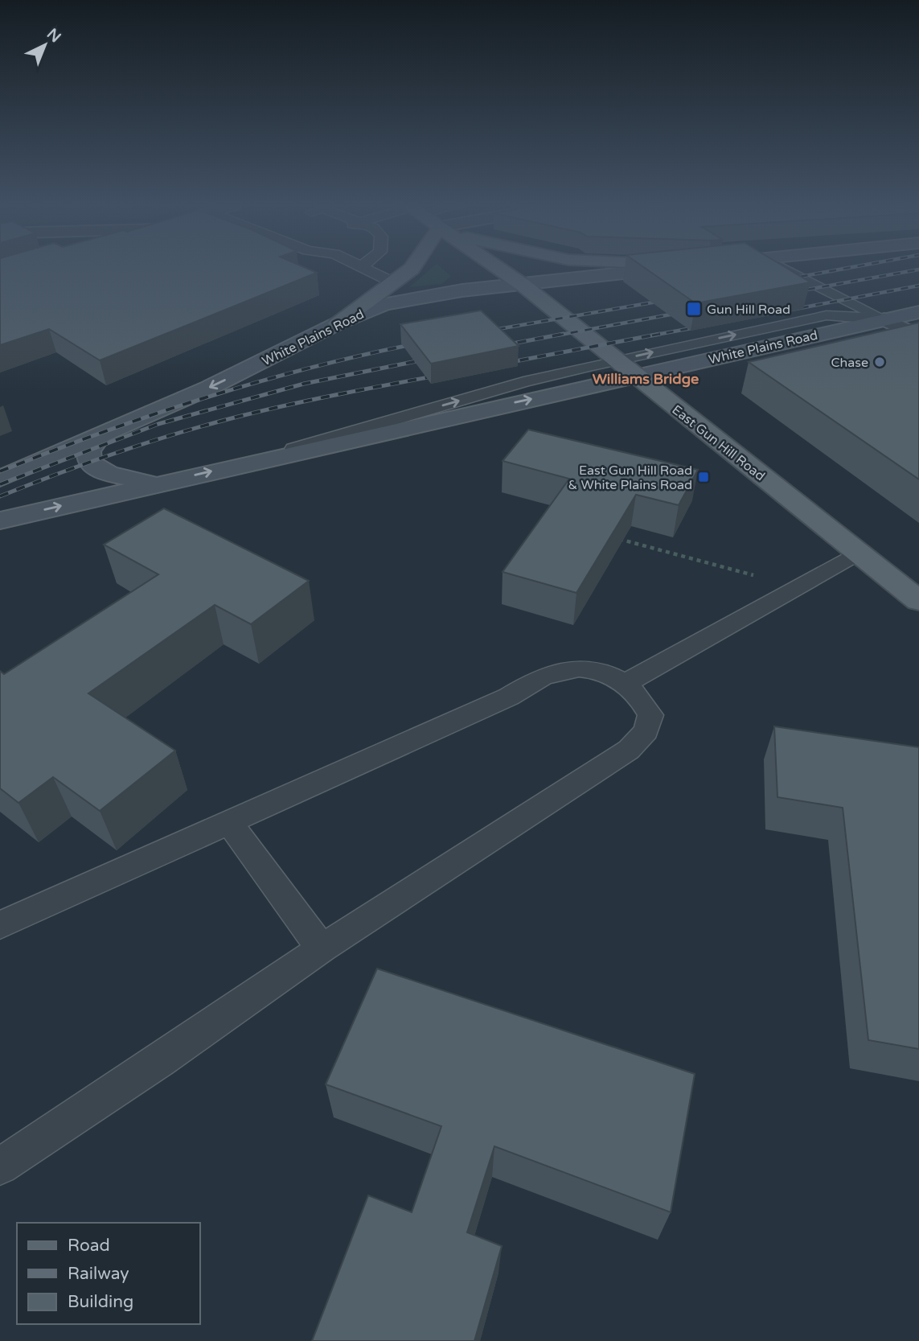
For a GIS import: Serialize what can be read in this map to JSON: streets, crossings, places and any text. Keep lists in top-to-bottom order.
{
  "streets": {
    "main road": ["White Plains Road", "East Gun Hill Road"]
  },
  "crossings": [
    ["White Plains Road", "East Gun Hill Road"]
  ],
  "districts": ["Williams Bridge"],
  "places": {
    "transit": ["Gun Hill Road", "East Gun Hill Road & White Plains Road"],
    "other": ["Chase"]
  },
  "legend": ["Road", "Railway", "Building"],
  "north": "top right"
}
